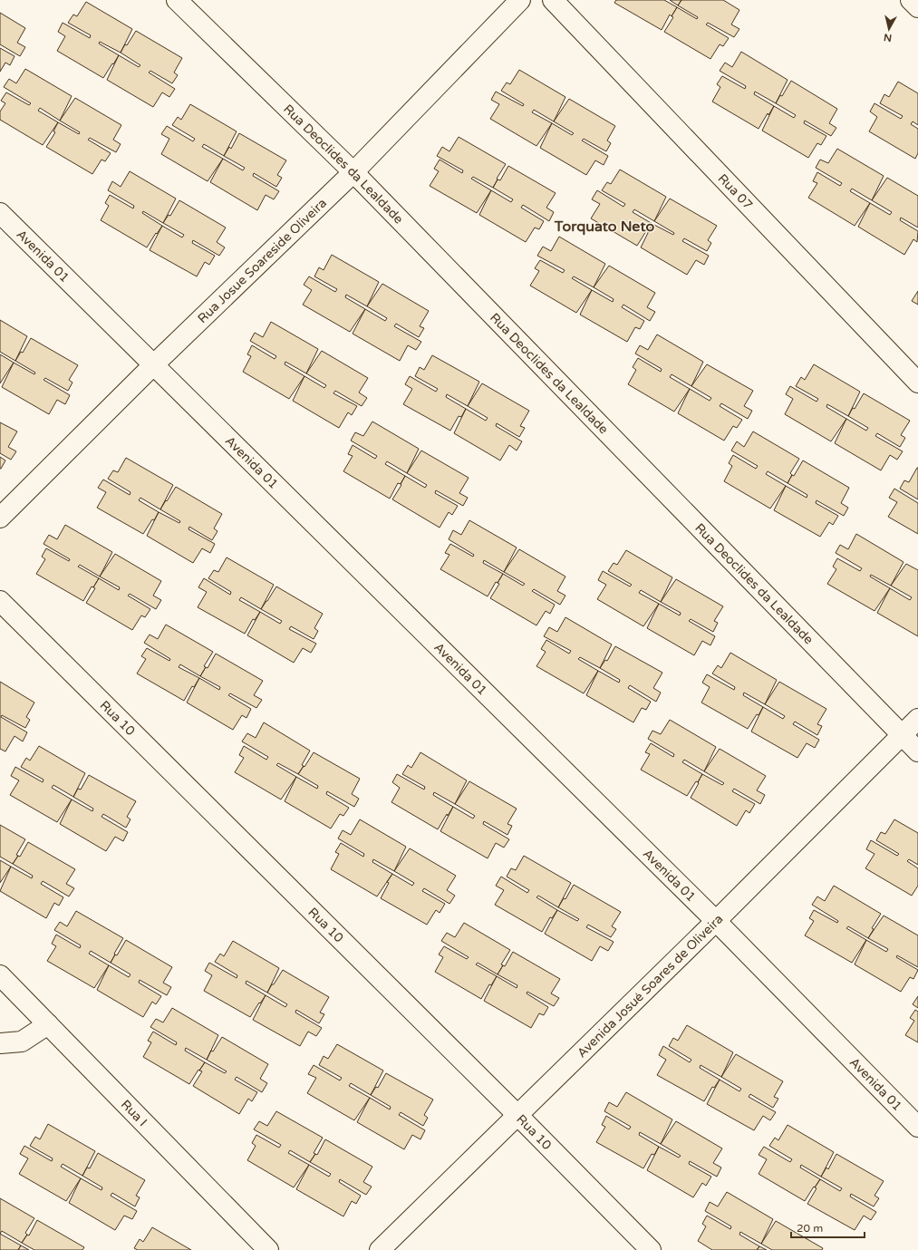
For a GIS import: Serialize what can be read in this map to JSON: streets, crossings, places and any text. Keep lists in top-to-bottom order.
{
  "streets": {
    "street": [
      "Rua Deoclides da Lealdade",
      "Rua 07",
      "Avenida 01",
      "Rua Josue Soareside Oliveira",
      "Rua 10",
      "Avenida Josué Soares de Oliveira",
      "Rua I"
    ]
  },
  "crossings": [
    ["Rua Deoclides da Lealdade", "Rua Josue Soareside Oliveira"],
    ["Rua Deoclides da Lealdade", "Avenida Josué Soares de Oliveira"],
    ["Avenida 01", "Rua Josue Soareside Oliveira"],
    ["Avenida 01", "Avenida Josué Soares de Oliveira"],
    ["Rua 10", "Avenida Josué Soares de Oliveira"]
  ],
  "districts": ["Torquato Neto"],
  "scale_bar": "20 m",
  "north": "bottom"
}
